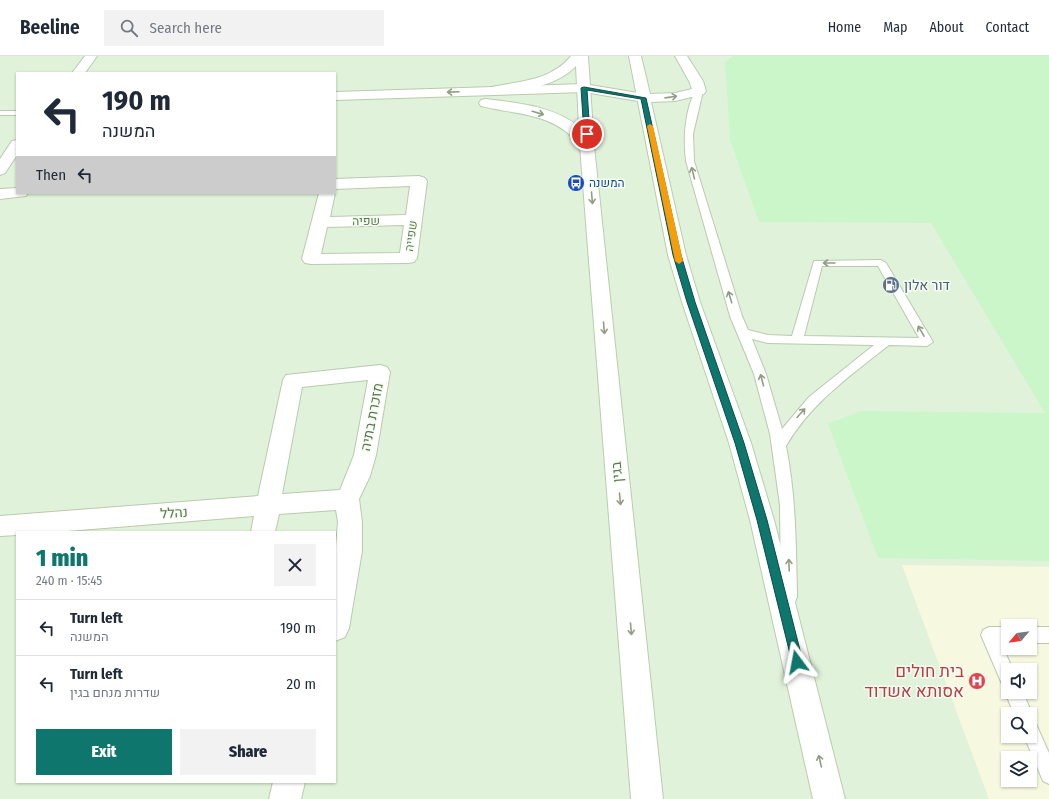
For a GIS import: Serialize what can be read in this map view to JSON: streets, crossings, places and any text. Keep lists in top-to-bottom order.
{
  "streets": {
    "main road": [
      "שפיה",
      "שפייה",
      "מזכרת בתיה",
      "בגין",
      "נהלל"
    ]
  },
  "crossings": [
    ["שפיה", "שפייה"],
    ["מזכרת בתיה", "נהלל"]
  ],
  "places": {
    "bus stop": ["המשנה"],
    "fuel station": ["דור אלון"],
    "hospital": ["בית חולים אסותא אשדוד"]
  },
  "north": "bottom left",
  "page": {
    "header": "Beeline",
    "search": "Search here",
    "nav": [
      "Home",
      "Map",
      "About",
      "Contact"
    ],
    "turn": ["190 m", "המשנה"],
    "then": "Then",
    "heading": ["1 min", "240 m · 15:45"],
    "list": [
      {
        "name": "Turn left",
        "note": "המשנה",
        "value": "190 m"
      },
      {
        "name": "Turn left",
        "note": "שדרות מנחם בגין",
        "value": "20 m"
      }
    ],
    "buttons": ["Exit", "Share"]
  }
}
